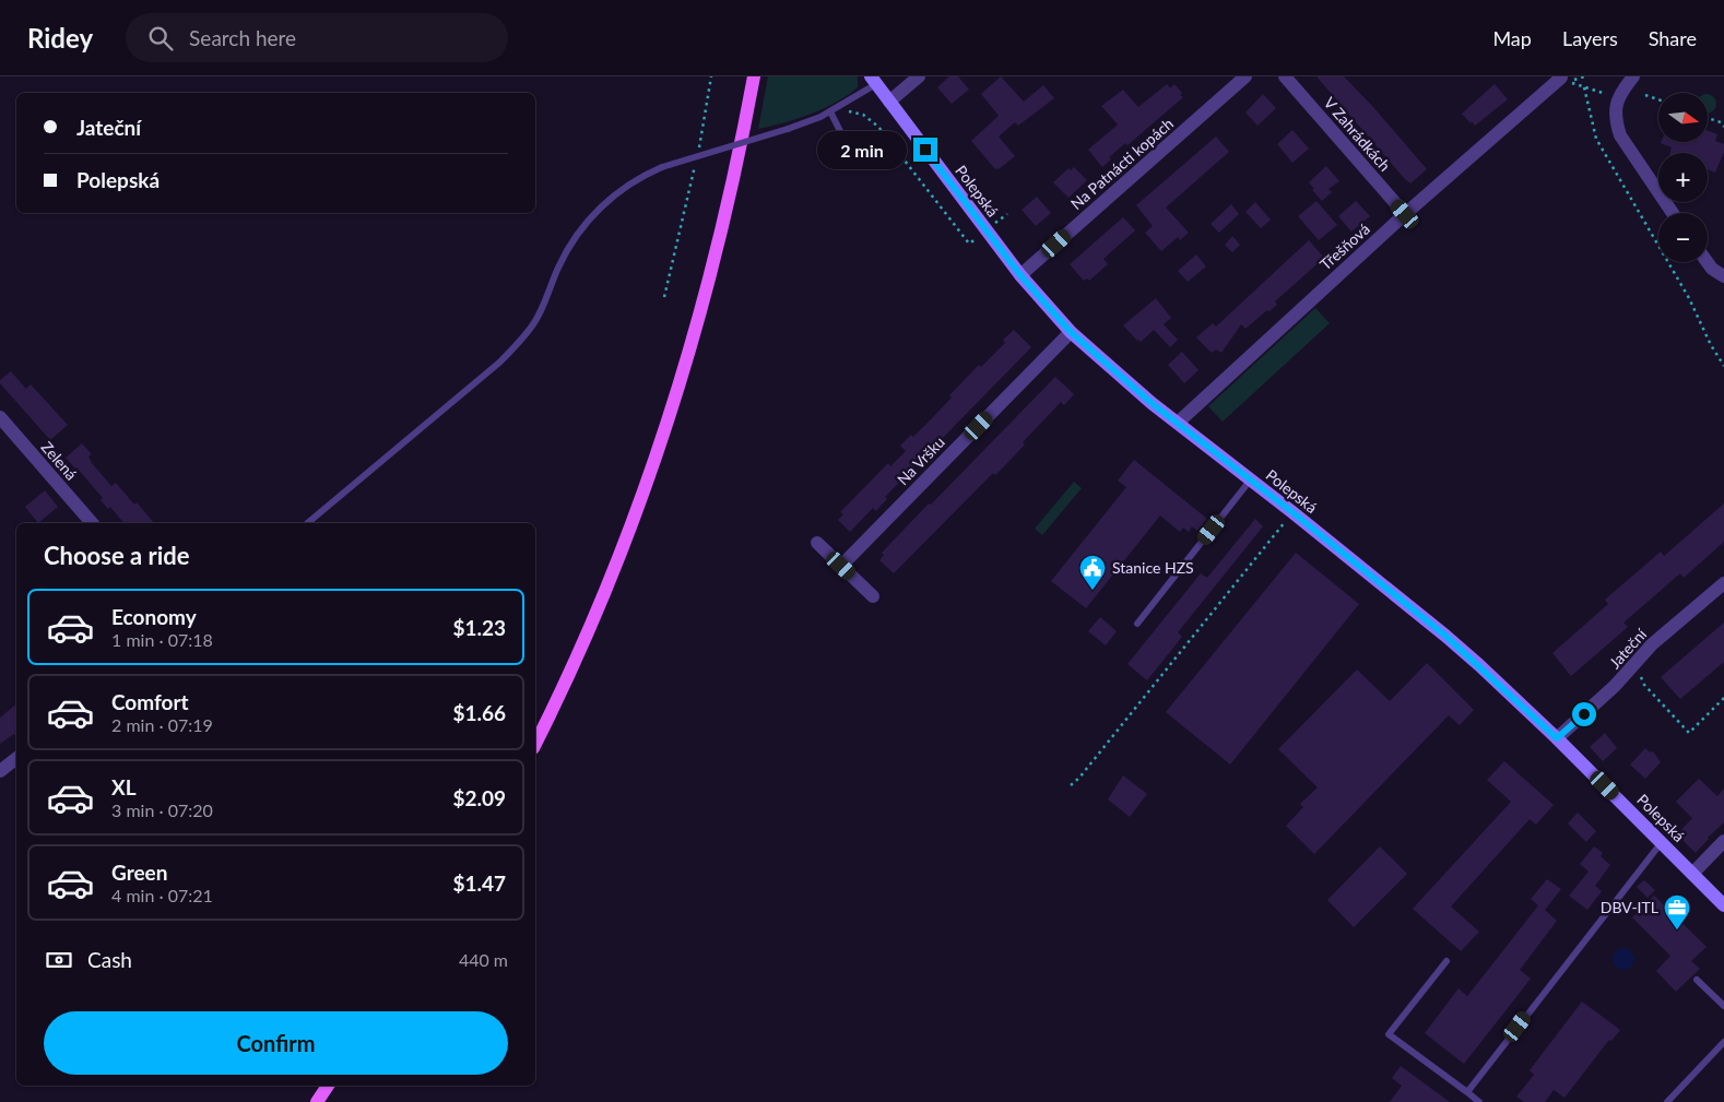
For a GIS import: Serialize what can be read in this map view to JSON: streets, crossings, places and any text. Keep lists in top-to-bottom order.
{
  "streets": {
    "main road": ["Polepská"],
    "street": [
      "V Zahrádkách",
      "Na Patnácti kopách",
      "Třešňová",
      "Zelená",
      "Na Vršku",
      "Jateční"
    ]
  },
  "crossings": [
    ["V Zahrádkách", "Třešňová"],
    ["Na Patnácti kopách", "Polepská"],
    ["Polepská", "Třešňová"],
    ["Polepská", "Na Vršku"],
    ["Polepská", "Jateční"]
  ],
  "places": {
    "public building": ["Stanice HZS"],
    "office": ["DBV-ITL"]
  },
  "north": "right",
  "page": {
    "header": "Ridey",
    "search": "Search here",
    "nav": ["Map", "Layers", "Share"],
    "map_buttons": ["+", "−"],
    "banner": ["Jateční", "Polepská"],
    "bubble": "2 min",
    "heading": "Choose a ride",
    "list": [
      {
        "name": "Economy",
        "note": "1 min · 07:18",
        "value": "$1.23"
      },
      {
        "name": "Comfort",
        "note": "2 min · 07:19",
        "value": "$1.66"
      },
      {
        "name": "XL",
        "note": "3 min · 07:20",
        "value": "$2.09"
      },
      {
        "name": "Green",
        "note": "4 min · 07:21",
        "value": "$1.47"
      }
    ],
    "pay": ["Cash", "440 m"],
    "buttons": "Confirm"
  }
}
